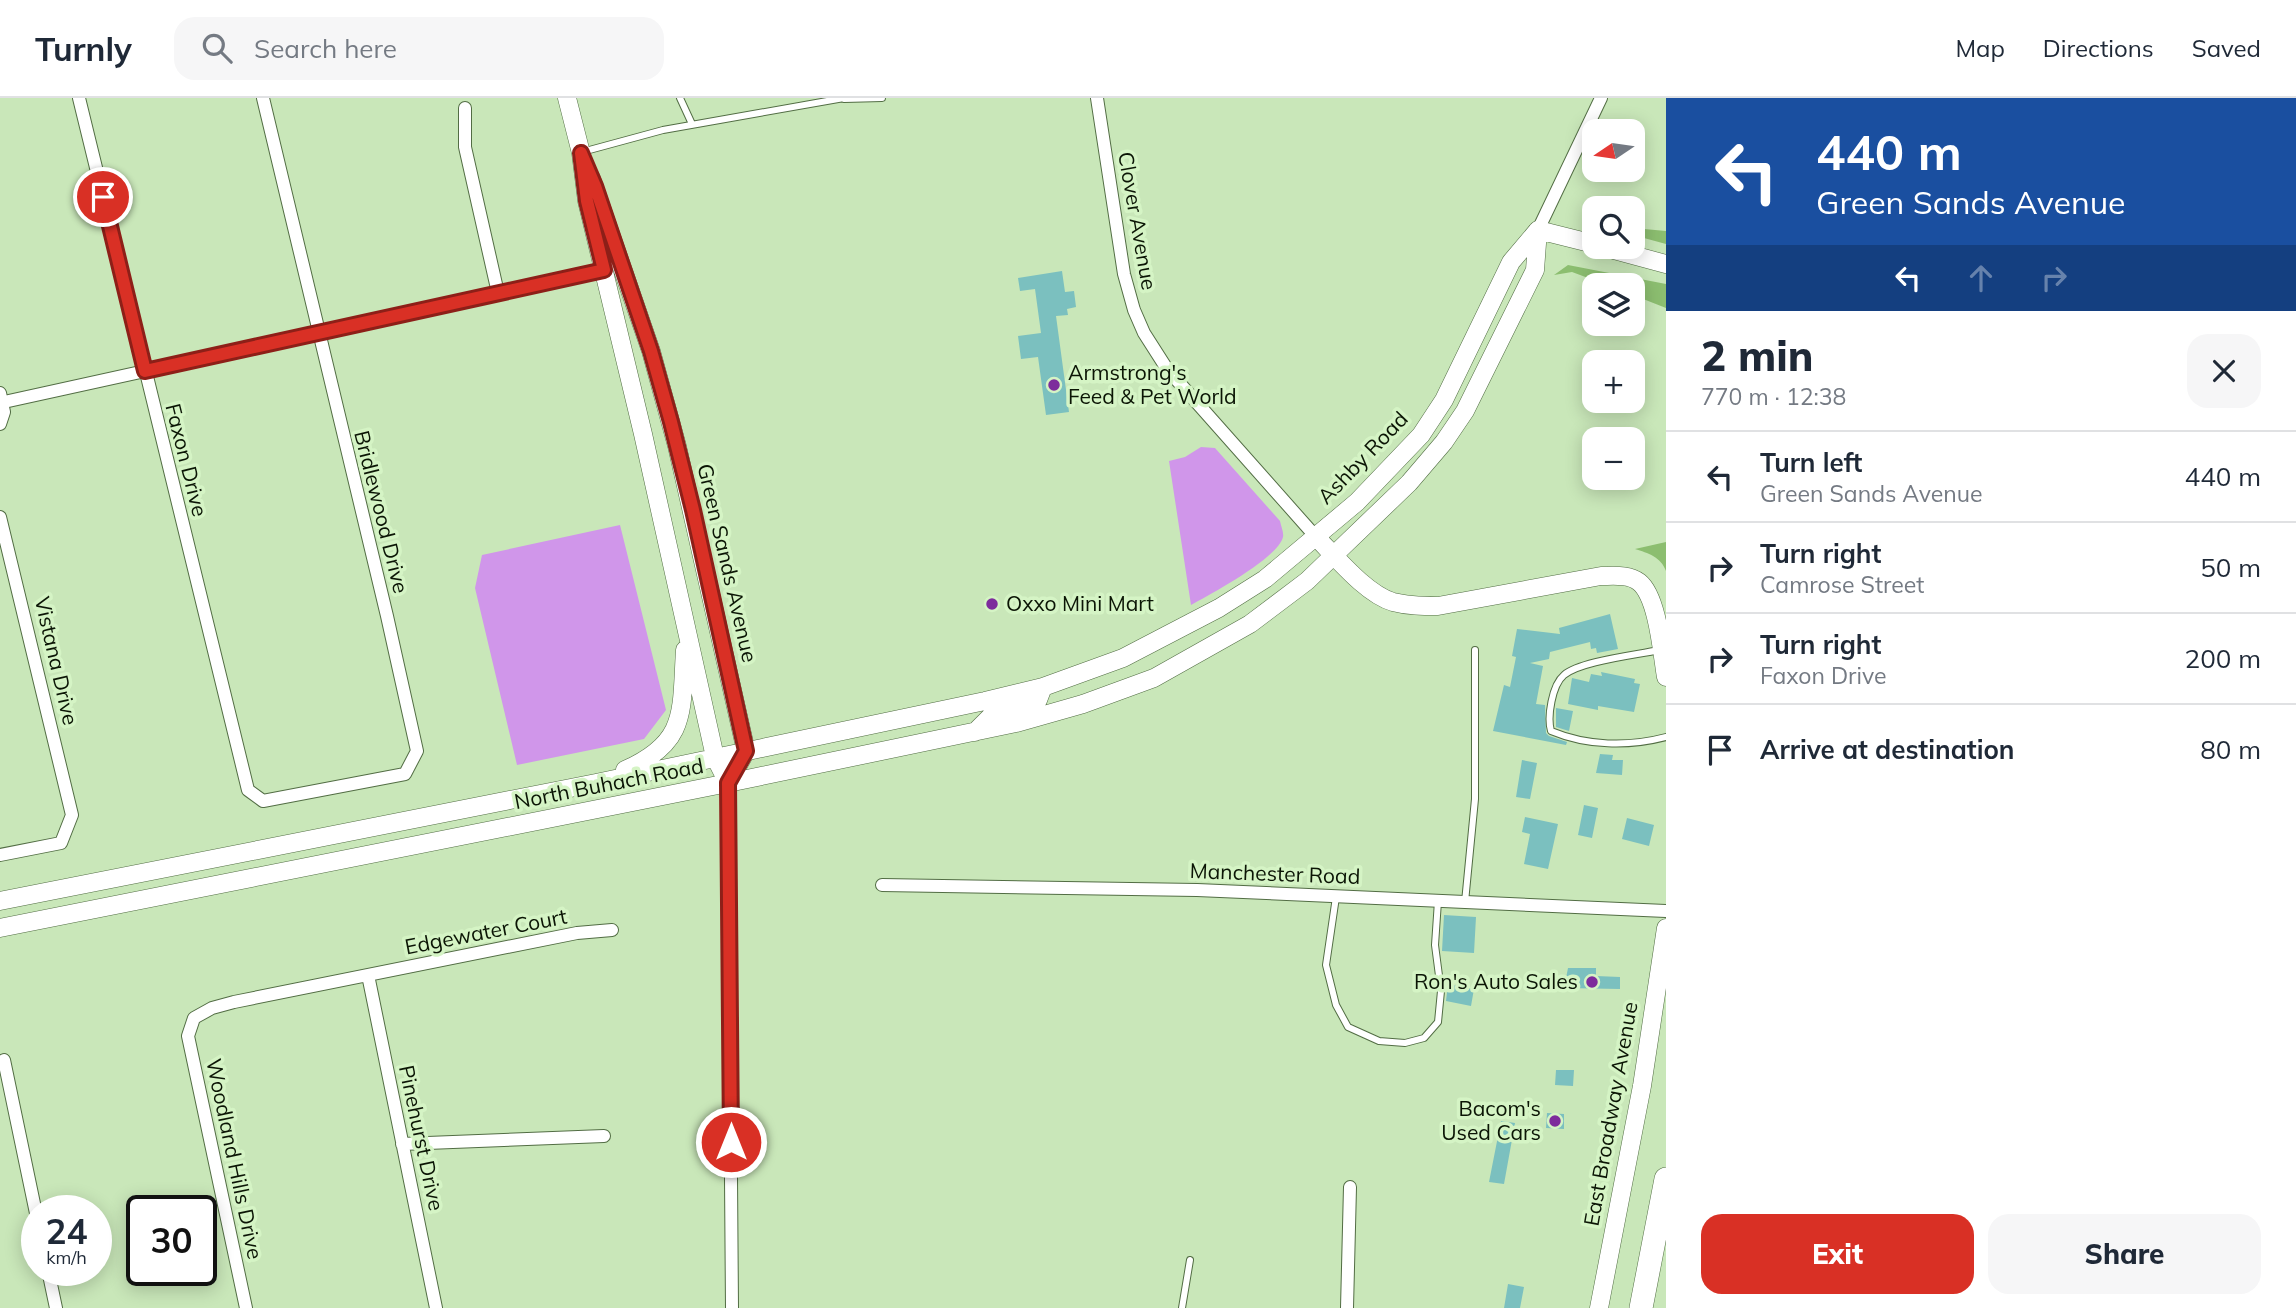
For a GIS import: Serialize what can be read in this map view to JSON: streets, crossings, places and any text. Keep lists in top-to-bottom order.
{
  "streets": {
    "main road": [
      "Ashby Road",
      "Green Sands Avenue",
      "North Buhach Road",
      "East Broadway Avenue"
    ],
    "street": [
      "Clover Avenue",
      "Faxon Drive",
      "Bridlewood Drive",
      "Vistana Drive",
      "Manchester Road",
      "Edgewater Court",
      "Pinehurst Drive",
      "Woodland Hills Drive"
    ]
  },
  "crossings": [
    ["Clover Avenue", "Ashby Road"],
    ["Ashby Road", "North Buhach Road"],
    ["Faxon Drive", "Bridlewood Drive"],
    ["Green Sands Avenue", "North Buhach Road"],
    ["Edgewater Court", "Pinehurst Drive"],
    ["Edgewater Court", "Woodland Hills Drive"]
  ],
  "places": [
    "Armstrong's Feed & Pet World",
    "Oxxo Mini Mart",
    "Ron's Auto Sales",
    "Bacom's Used Cars"
  ],
  "north": "left",
  "page": {
    "header": "Turnly",
    "search": "Search here",
    "nav": ["Map", "Directions", "Saved"],
    "turn": ["440 m", "Green Sands Avenue"],
    "map_buttons": ["+", "−"],
    "heading": ["2 min", "770 m · 12:38"],
    "list": [
      {
        "name": "Turn left",
        "note": "Green Sands Avenue",
        "value": "440 m"
      },
      {
        "name": "Turn right",
        "note": "Camrose Street",
        "value": "50 m"
      },
      {
        "name": "Turn right",
        "note": "Faxon Drive",
        "value": "200 m"
      },
      {
        "name": "Arrive at destination",
        "value": "80 m"
      }
    ],
    "speed": "24 km/h",
    "limit": "30",
    "buttons": ["Exit", "Share"]
  }
}
